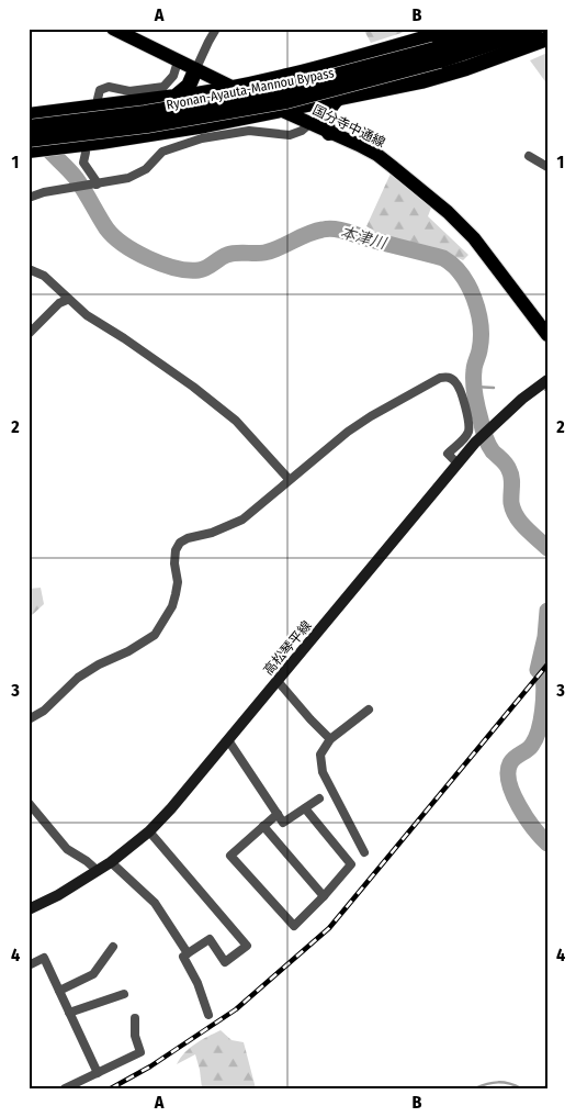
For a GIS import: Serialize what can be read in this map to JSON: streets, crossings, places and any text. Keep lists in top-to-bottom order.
{
  "streets": {
    "highway": ["Ryonan-Ayauta-Mannou Bypass"],
    "main road": ["国分寺中通線", "高松琴平線"]
  },
  "water": ["本津川"],
  "grid": {
    "columns": ["A", "B"],
    "rows": [
      "1",
      "2",
      "3",
      "4"
    ]
  }
}
